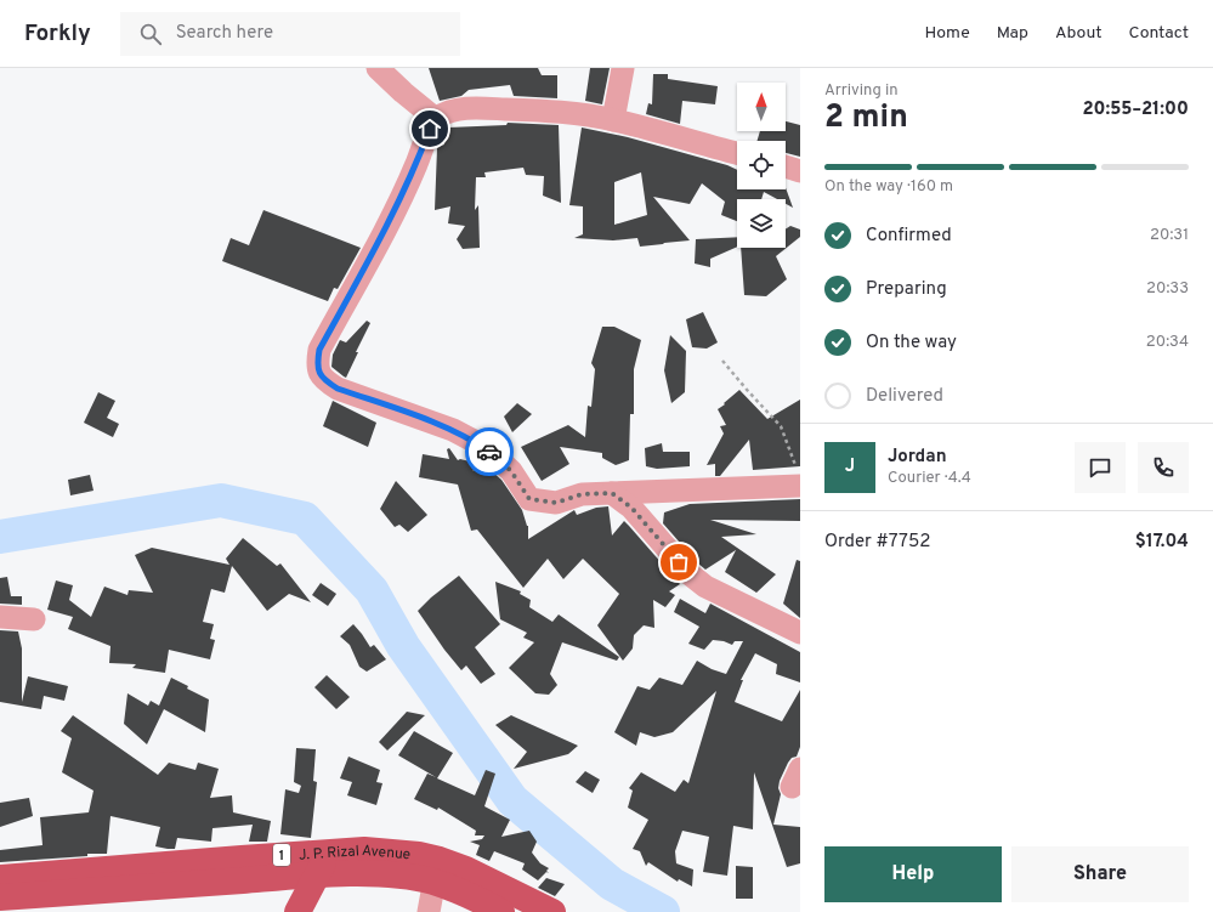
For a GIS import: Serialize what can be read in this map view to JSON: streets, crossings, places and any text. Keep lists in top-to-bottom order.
{
  "streets": {
    "main road": ["1", "J. P. Rizal Avenue"]
  },
  "north": "top",
  "page": {
    "header": "Forkly",
    "search": "Search here",
    "nav": [
      "Home",
      "Map",
      "About",
      "Contact"
    ],
    "heading": ["2 min", "Arriving in", "20:55–21:00"],
    "panel": [
      "Jordan",
      "Courier · 4.4",
      "Order #7752",
      "$17.04"
    ],
    "bar": "On the way · 160 m",
    "list": [
      ["Confirmed", "20:31"],
      ["Preparing", "20:33"],
      ["On the way", "20:34"],
      "Delivered"
    ],
    "round": "J",
    "buttons": ["Help", "Share"]
  }
}
